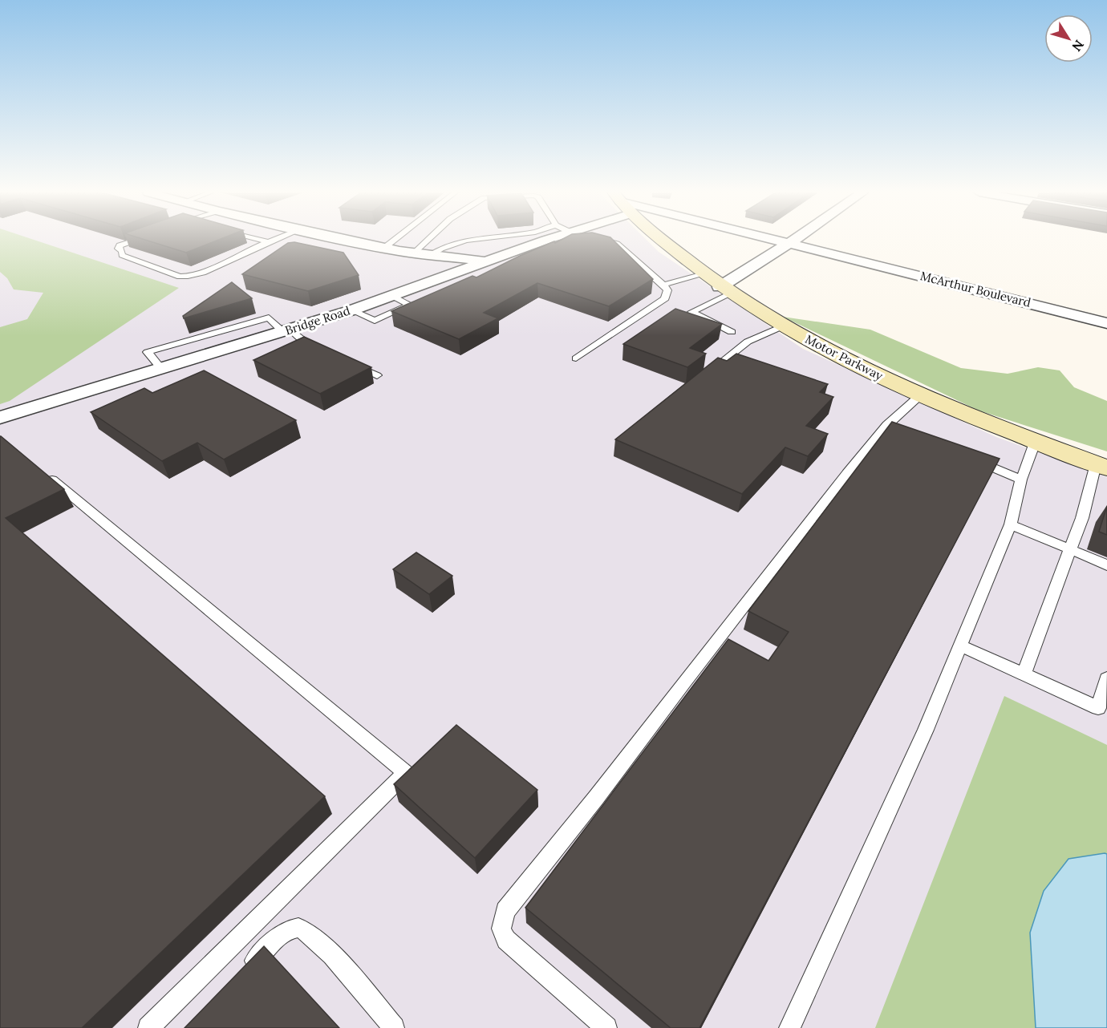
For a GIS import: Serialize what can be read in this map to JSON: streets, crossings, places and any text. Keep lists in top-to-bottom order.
{
  "streets": {
    "main road": ["Motor Parkway"],
    "street": ["McArthur Boulevard", "Bridge Road"]
  },
  "north": "bottom right"
}
